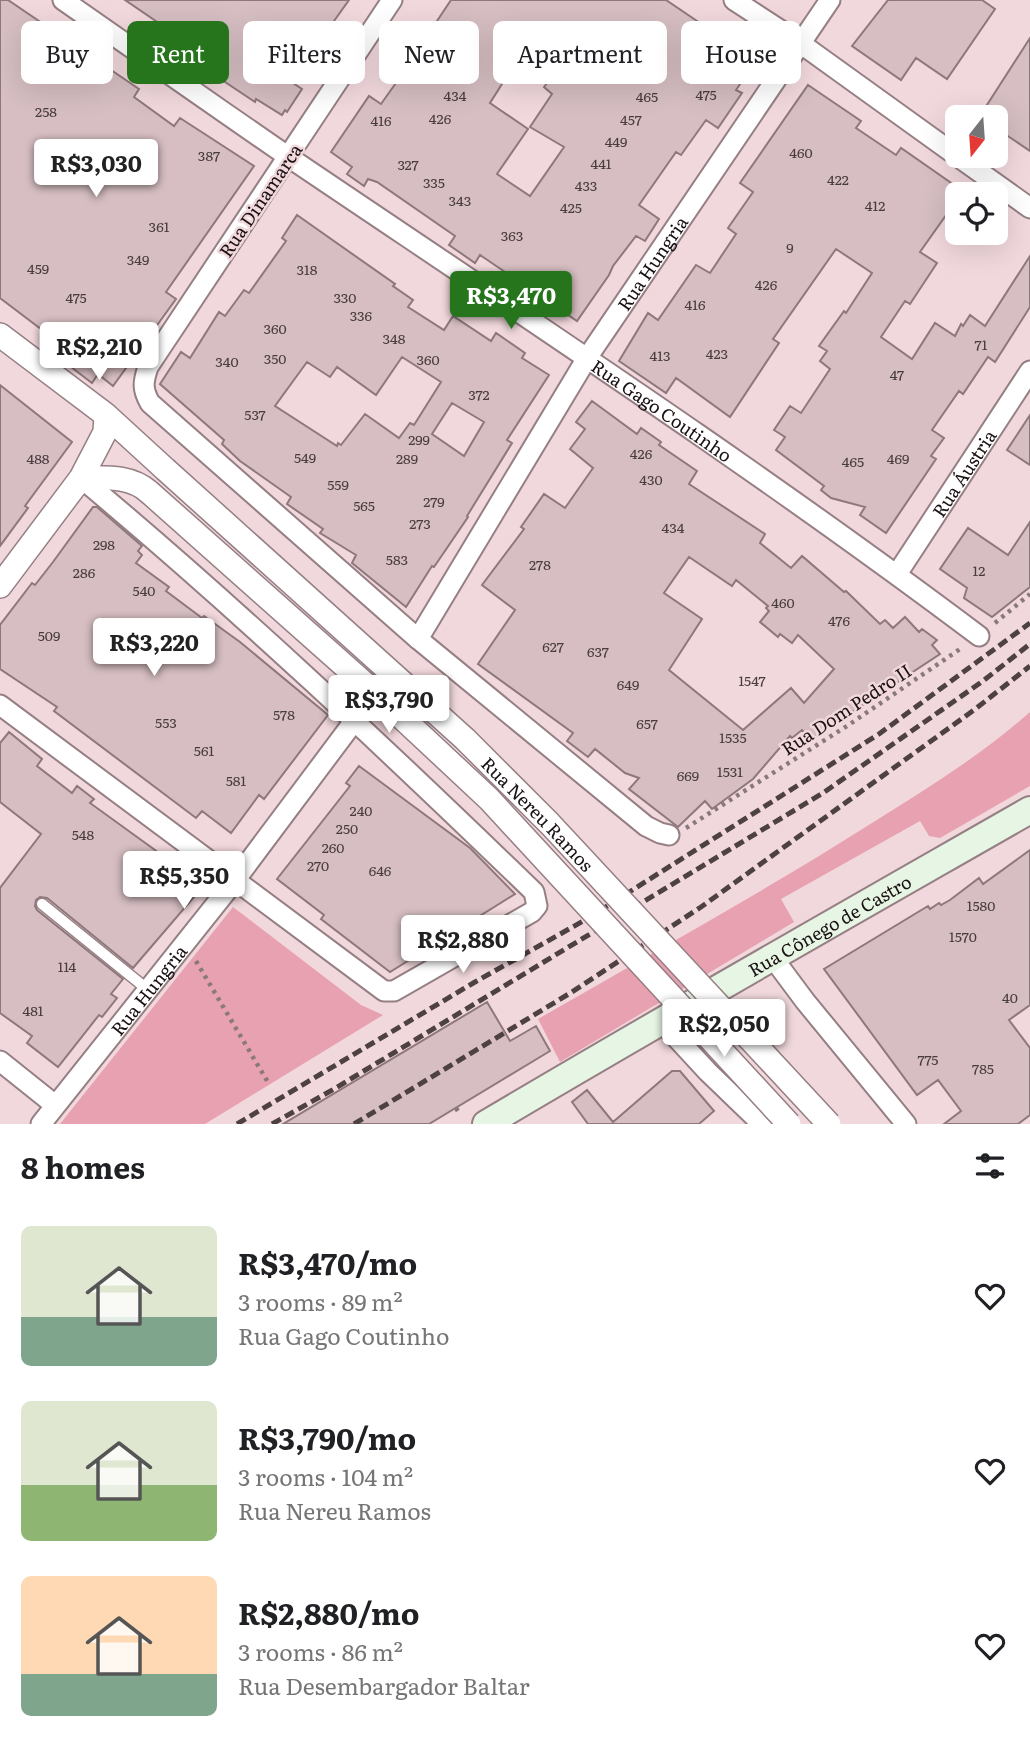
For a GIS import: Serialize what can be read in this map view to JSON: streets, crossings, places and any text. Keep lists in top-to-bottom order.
{
  "streets": {
    "main road": ["Rua Cônego de Castro"],
    "street": [
      "Rua Dinamarca",
      "Rua Hungria",
      "Rua Gago Coutinho",
      "Rua Áustria",
      "Rua Nereu Ramos"
    ],
    "path": ["Rua Dom Pedro II"]
  },
  "crossings": [
    ["Rua Dinamarca", "Rua Hungria"],
    ["Rua Dinamarca", "Rua Gago Coutinho"],
    ["Rua Hungria", "Rua Gago Coutinho"],
    ["Rua Gago Coutinho", "Rua Áustria"],
    ["Rua Gago Coutinho", "Rua Dom Pedro II"]
  ],
  "house_numbers": [
    "475",
    "434",
    "465",
    "258",
    "426",
    "457",
    "416",
    "449",
    "460",
    "387",
    "441",
    "327",
    "422",
    "335",
    "433",
    "343",
    "412",
    "425",
    "361",
    "363",
    "9",
    "349",
    "459",
    "318",
    "426",
    "475",
    "330",
    "416",
    "336",
    "360",
    "348",
    "71",
    "423",
    "413",
    "350",
    "360",
    "340",
    "47",
    "372",
    "537",
    "299",
    "426",
    "549",
    "488",
    "289",
    "469",
    "465",
    "430",
    "559",
    "279",
    "565",
    "273",
    "434",
    "298",
    "583",
    "278",
    "12",
    "286",
    "540",
    "460",
    "476",
    "509",
    "627",
    "637",
    "1547",
    "649",
    "578",
    "553",
    "657",
    "1535",
    "561",
    "1531",
    "669",
    "581",
    "240",
    "250",
    "548",
    "260",
    "270",
    "646",
    "1580",
    "1570",
    "114",
    "40",
    "481",
    "775",
    "785"
  ],
  "north": "bottom",
  "page": {
    "chip": [
      "Buy",
      "Rent",
      "Filters",
      "New",
      "Apartment",
      "House"
    ],
    "price": [
      "R$3,030",
      "R$3,470",
      "R$2,210",
      "R$3,220",
      "R$3,790",
      "R$5,350",
      "R$2,880",
      "R$2,050"
    ],
    "heading": "8 homes",
    "list": [
      {
        "name": "R$3,470/mo",
        "note": "3 rooms · 89 m² · Rua Gago Coutinho"
      },
      {
        "name": "R$3,790/mo",
        "note": "3 rooms · 104 m² · Rua Nereu Ramos"
      },
      {
        "name": "R$2,880/mo",
        "note": "3 rooms · 86 m² · Rua Desembargador Baltar"
      }
    ]
  }
}
